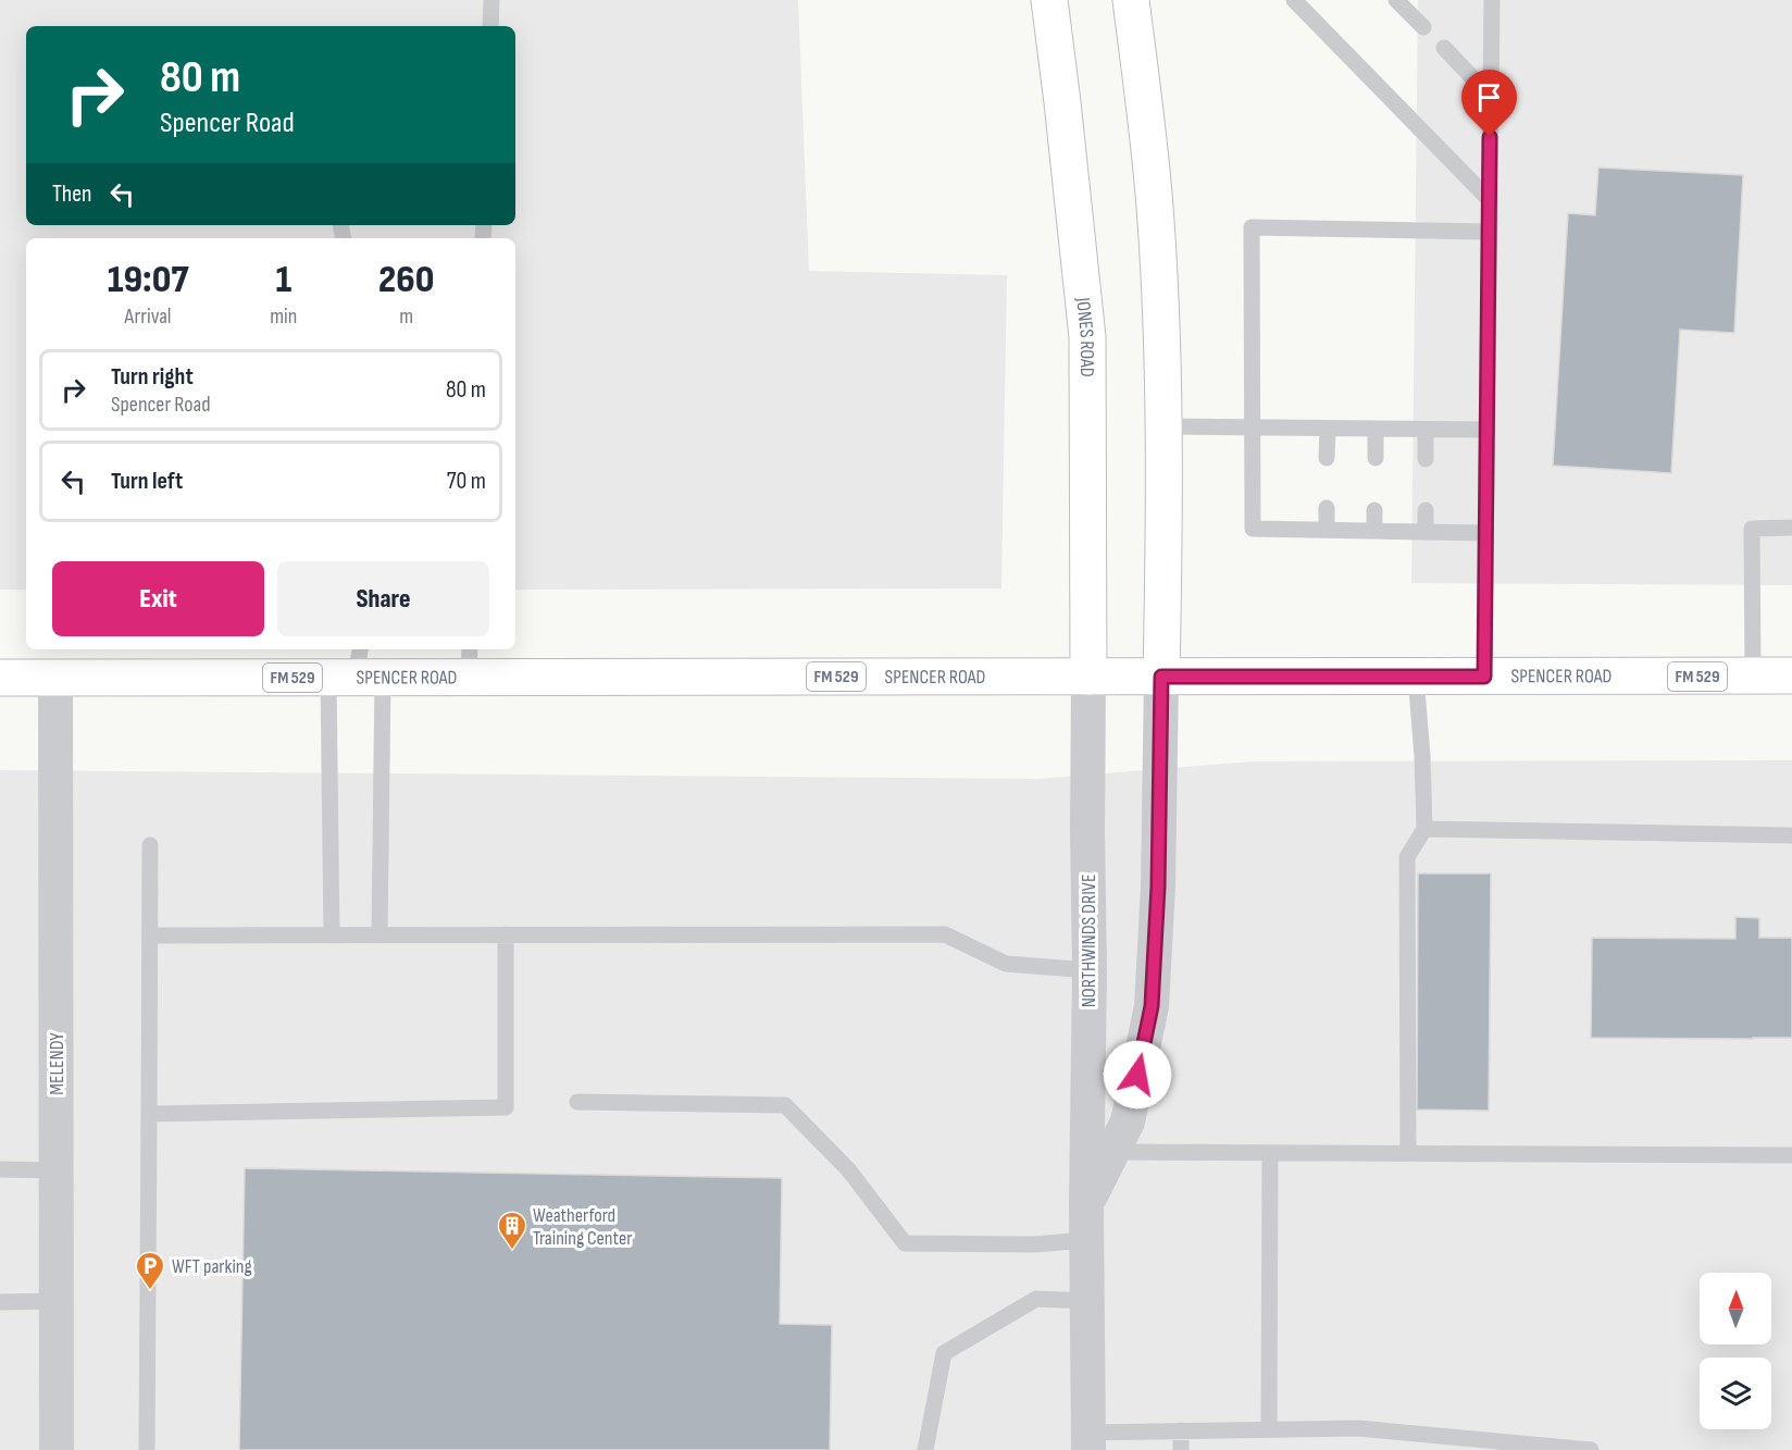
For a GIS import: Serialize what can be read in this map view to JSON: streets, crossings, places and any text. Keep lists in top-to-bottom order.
{
  "streets": {
    "main road": ["JONES ROAD", "FM 529", "SPENCER ROAD"],
    "street": ["NORTHWINDS DRIVE", "MELENDY"]
  },
  "crossings": [
    ["JONES ROAD", "SPENCER ROAD"],
    ["JONES ROAD", "NORTHWINDS DRIVE"],
    ["SPENCER ROAD", "NORTHWINDS DRIVE"],
    ["SPENCER ROAD", "MELENDY"]
  ],
  "places": {
    "building": ["Weatherford Training Center"],
    "parking": ["WFT parking"]
  },
  "north": "top",
  "page": {
    "turn": ["80 m", "Spencer Road"],
    "then": "Then",
    "eta": [
      "19:07",
      "Arrival",
      "1",
      "min",
      "260",
      "m"
    ],
    "list": [
      {
        "name": "Turn right",
        "note": "Spencer Road",
        "value": "80 m"
      },
      {
        "name": "Turn left",
        "value": "70 m"
      }
    ],
    "buttons": ["Exit", "Share"]
  }
}
